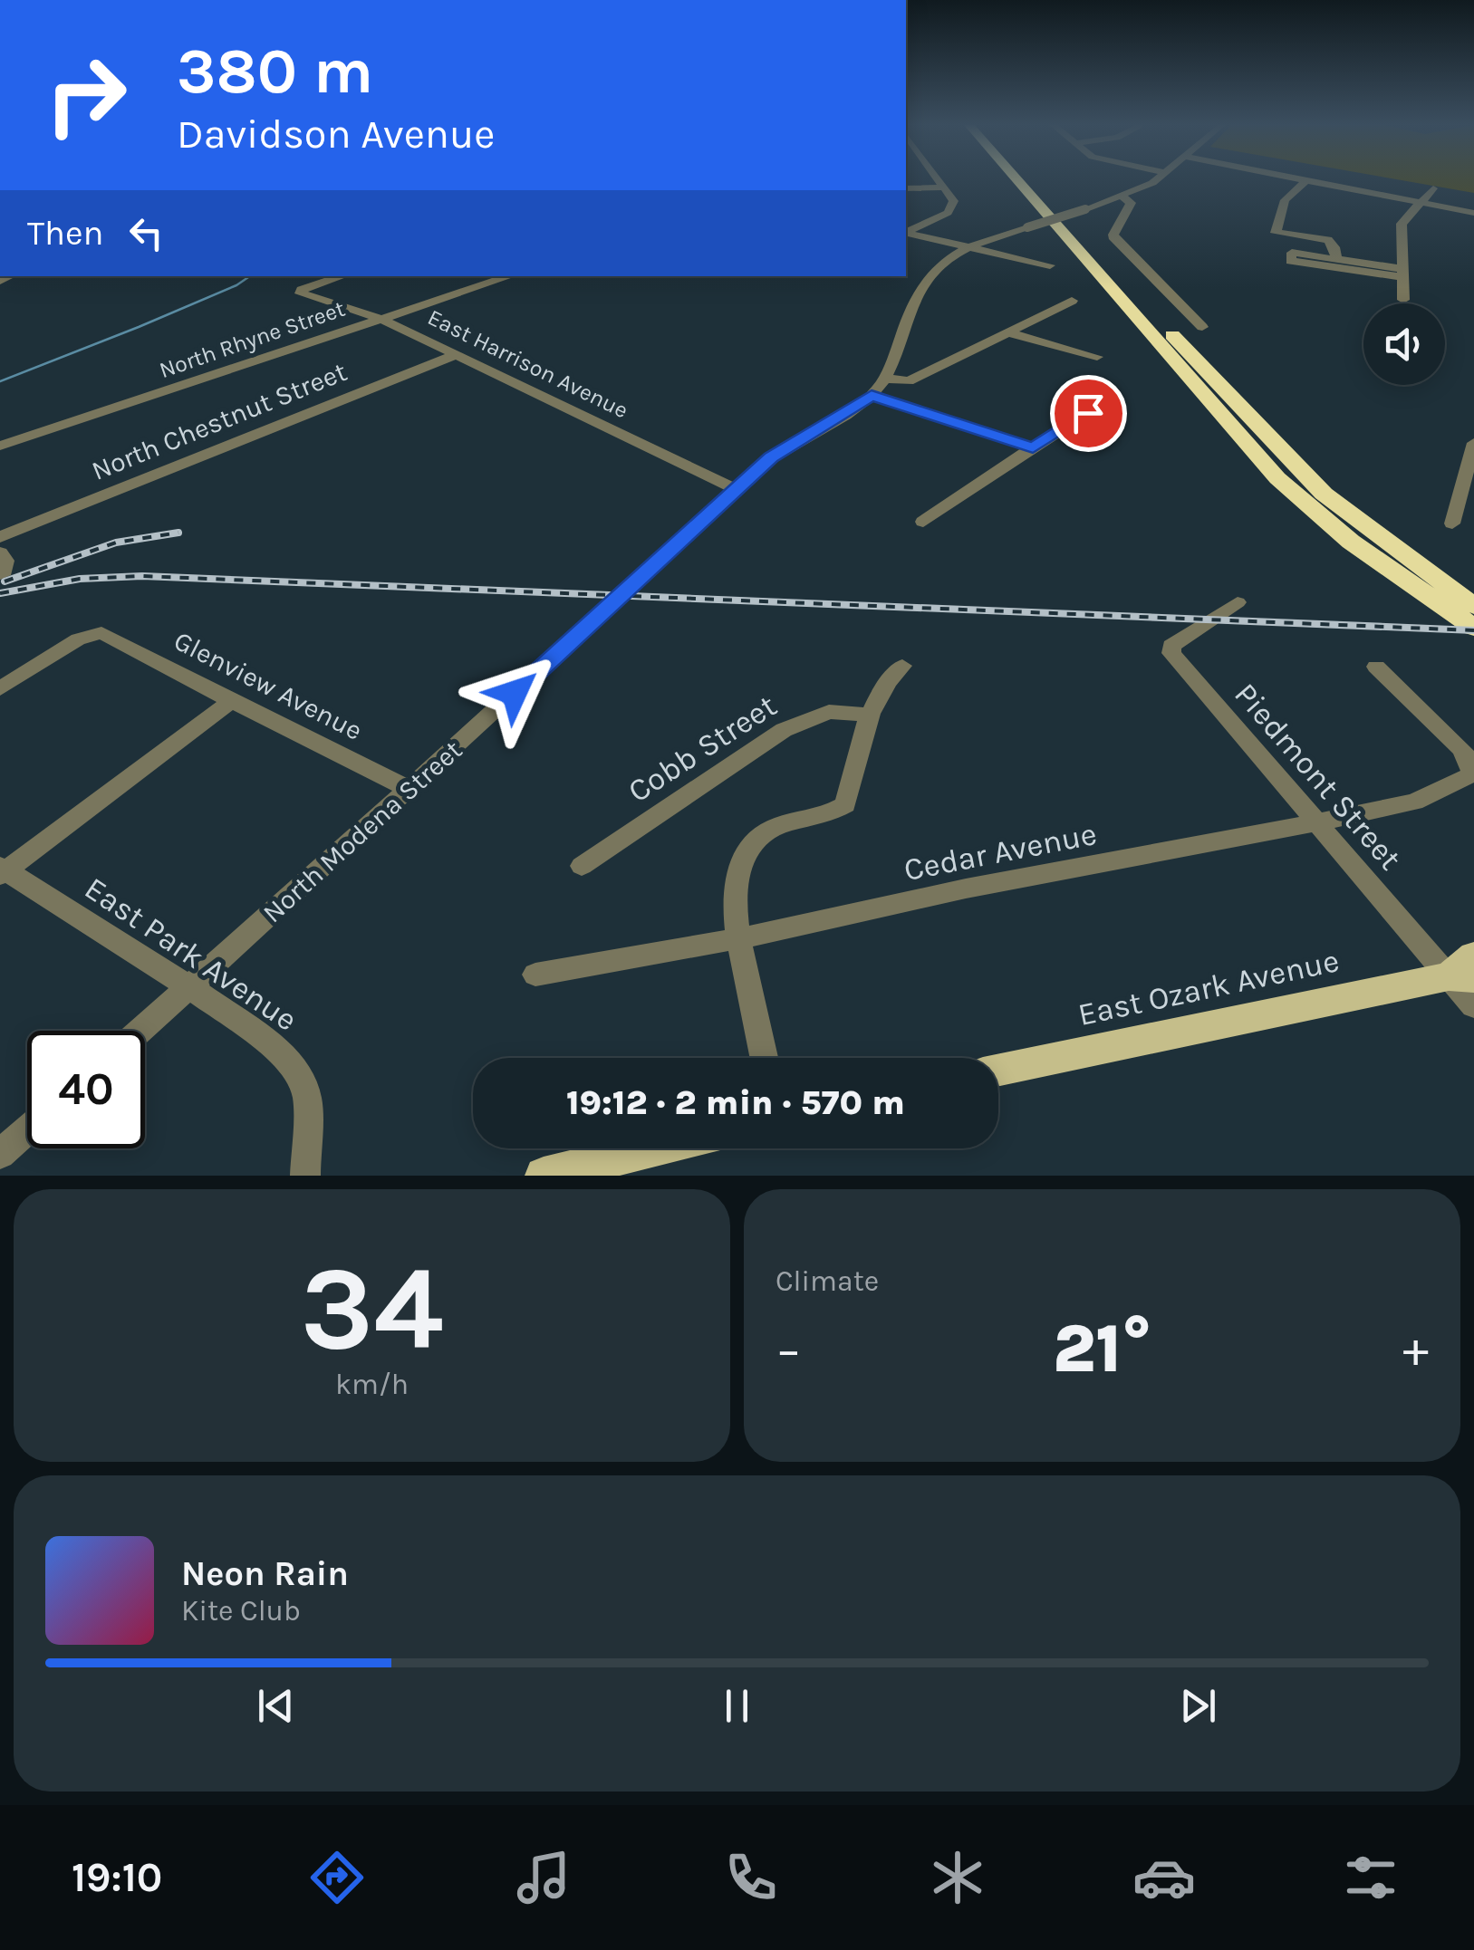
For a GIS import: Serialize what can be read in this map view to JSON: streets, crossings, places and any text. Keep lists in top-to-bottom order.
{
  "streets": {
    "main road": ["East Ozark Avenue"],
    "street": [
      "North Rhyne Street",
      "East Harrison Avenue",
      "North Chestnut Street",
      "Glenview Avenue",
      "Cobb Street",
      "Piedmont Street",
      "North Modena Street",
      "Cedar Avenue",
      "East Park Avenue"
    ]
  },
  "crossings": [
    ["North Rhyne Street", "East Harrison Avenue"],
    ["East Harrison Avenue", "North Chestnut Street"],
    ["East Harrison Avenue", "North Modena Street"],
    ["Glenview Avenue", "North Modena Street"],
    ["Piedmont Street", "Cedar Avenue"],
    ["Piedmont Street", "East Ozark Avenue"],
    ["North Modena Street", "East Park Avenue"]
  ],
  "page": {
    "turn": ["380 m", "Davidson Avenue"],
    "then": "Then",
    "limit": "40",
    "trip": "19:12 · 2 min · 570 m",
    "tile": [
      ["34", "km/h"],
      "Climate"
    ],
    "heat": ["−", "21°", "+"],
    "song": ["Neon Rain", "Kite Club"],
    "tabs": "19:10"
  }
}
